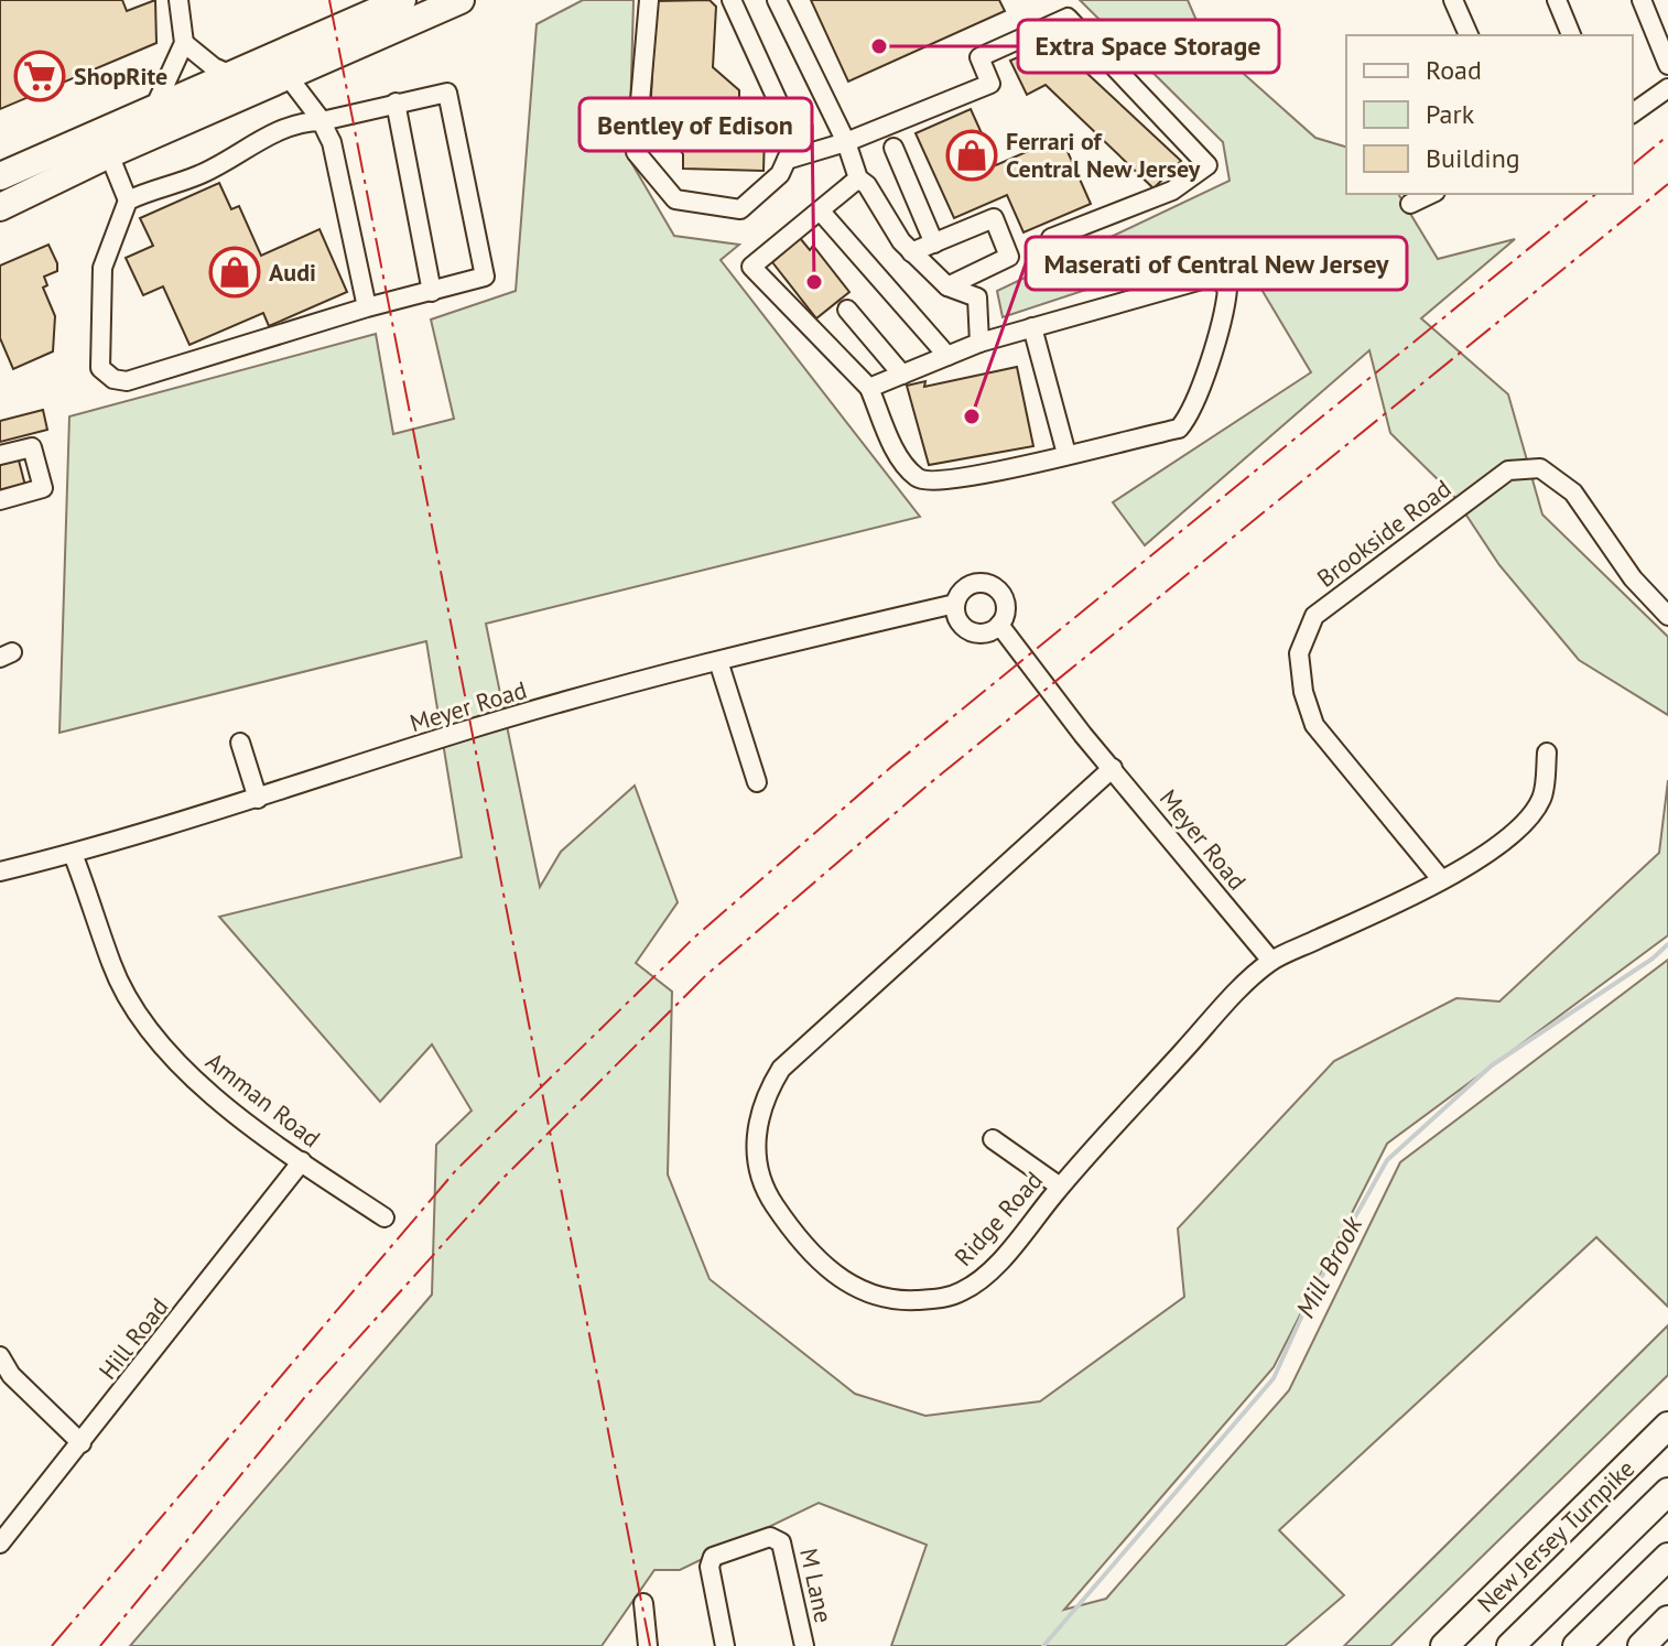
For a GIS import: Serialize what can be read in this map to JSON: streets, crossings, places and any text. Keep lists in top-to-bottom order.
{
  "streets": {
    "highway": ["New Jersey Turnpike"],
    "street": [
      "Brookside Road",
      "Meyer Road",
      "Amman Road",
      "Ridge Road",
      "Hill Road",
      "M Lane"
    ]
  },
  "crossings": [
    ["Brookside Road", "Ridge Road"],
    ["Meyer Road", "Amman Road"],
    ["Meyer Road", "Ridge Road"],
    ["Amman Road", "Hill Road"]
  ],
  "water": ["Mill Brook"],
  "places": {
    "other": ["Extra Space Storage", "Bentley of Edison", "Maserati of Central New Jersey"],
    "supermarket": ["ShopRite"],
    "shop": ["Ferrari of Central New Jersey", "Audi"]
  },
  "legend": ["Road", "Park", "Building"]
}
